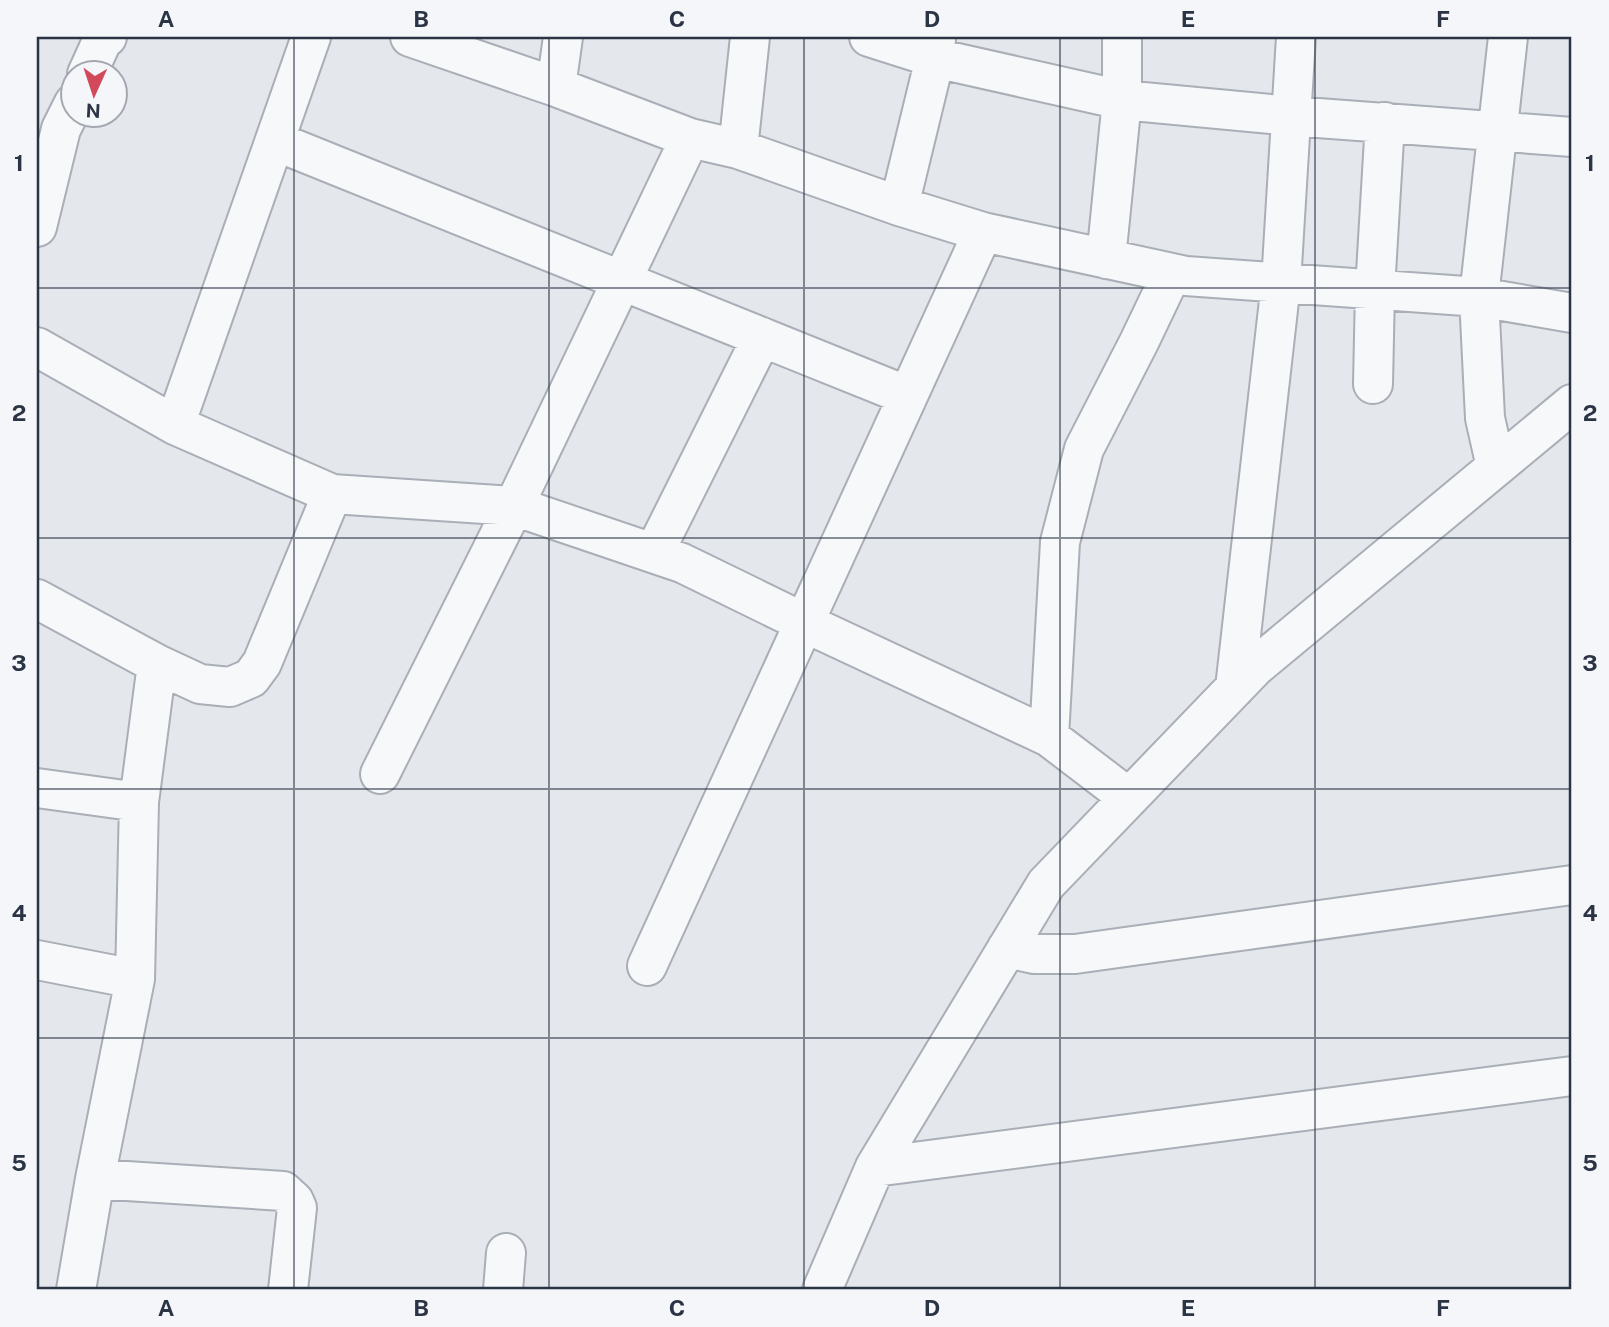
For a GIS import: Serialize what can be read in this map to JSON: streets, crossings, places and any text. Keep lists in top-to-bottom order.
{
  "north": "bottom",
  "grid": {
    "columns": [
      "A",
      "B",
      "C",
      "D",
      "E",
      "F"
    ],
    "rows": [
      "1",
      "2",
      "3",
      "4",
      "5"
    ]
  }
}
